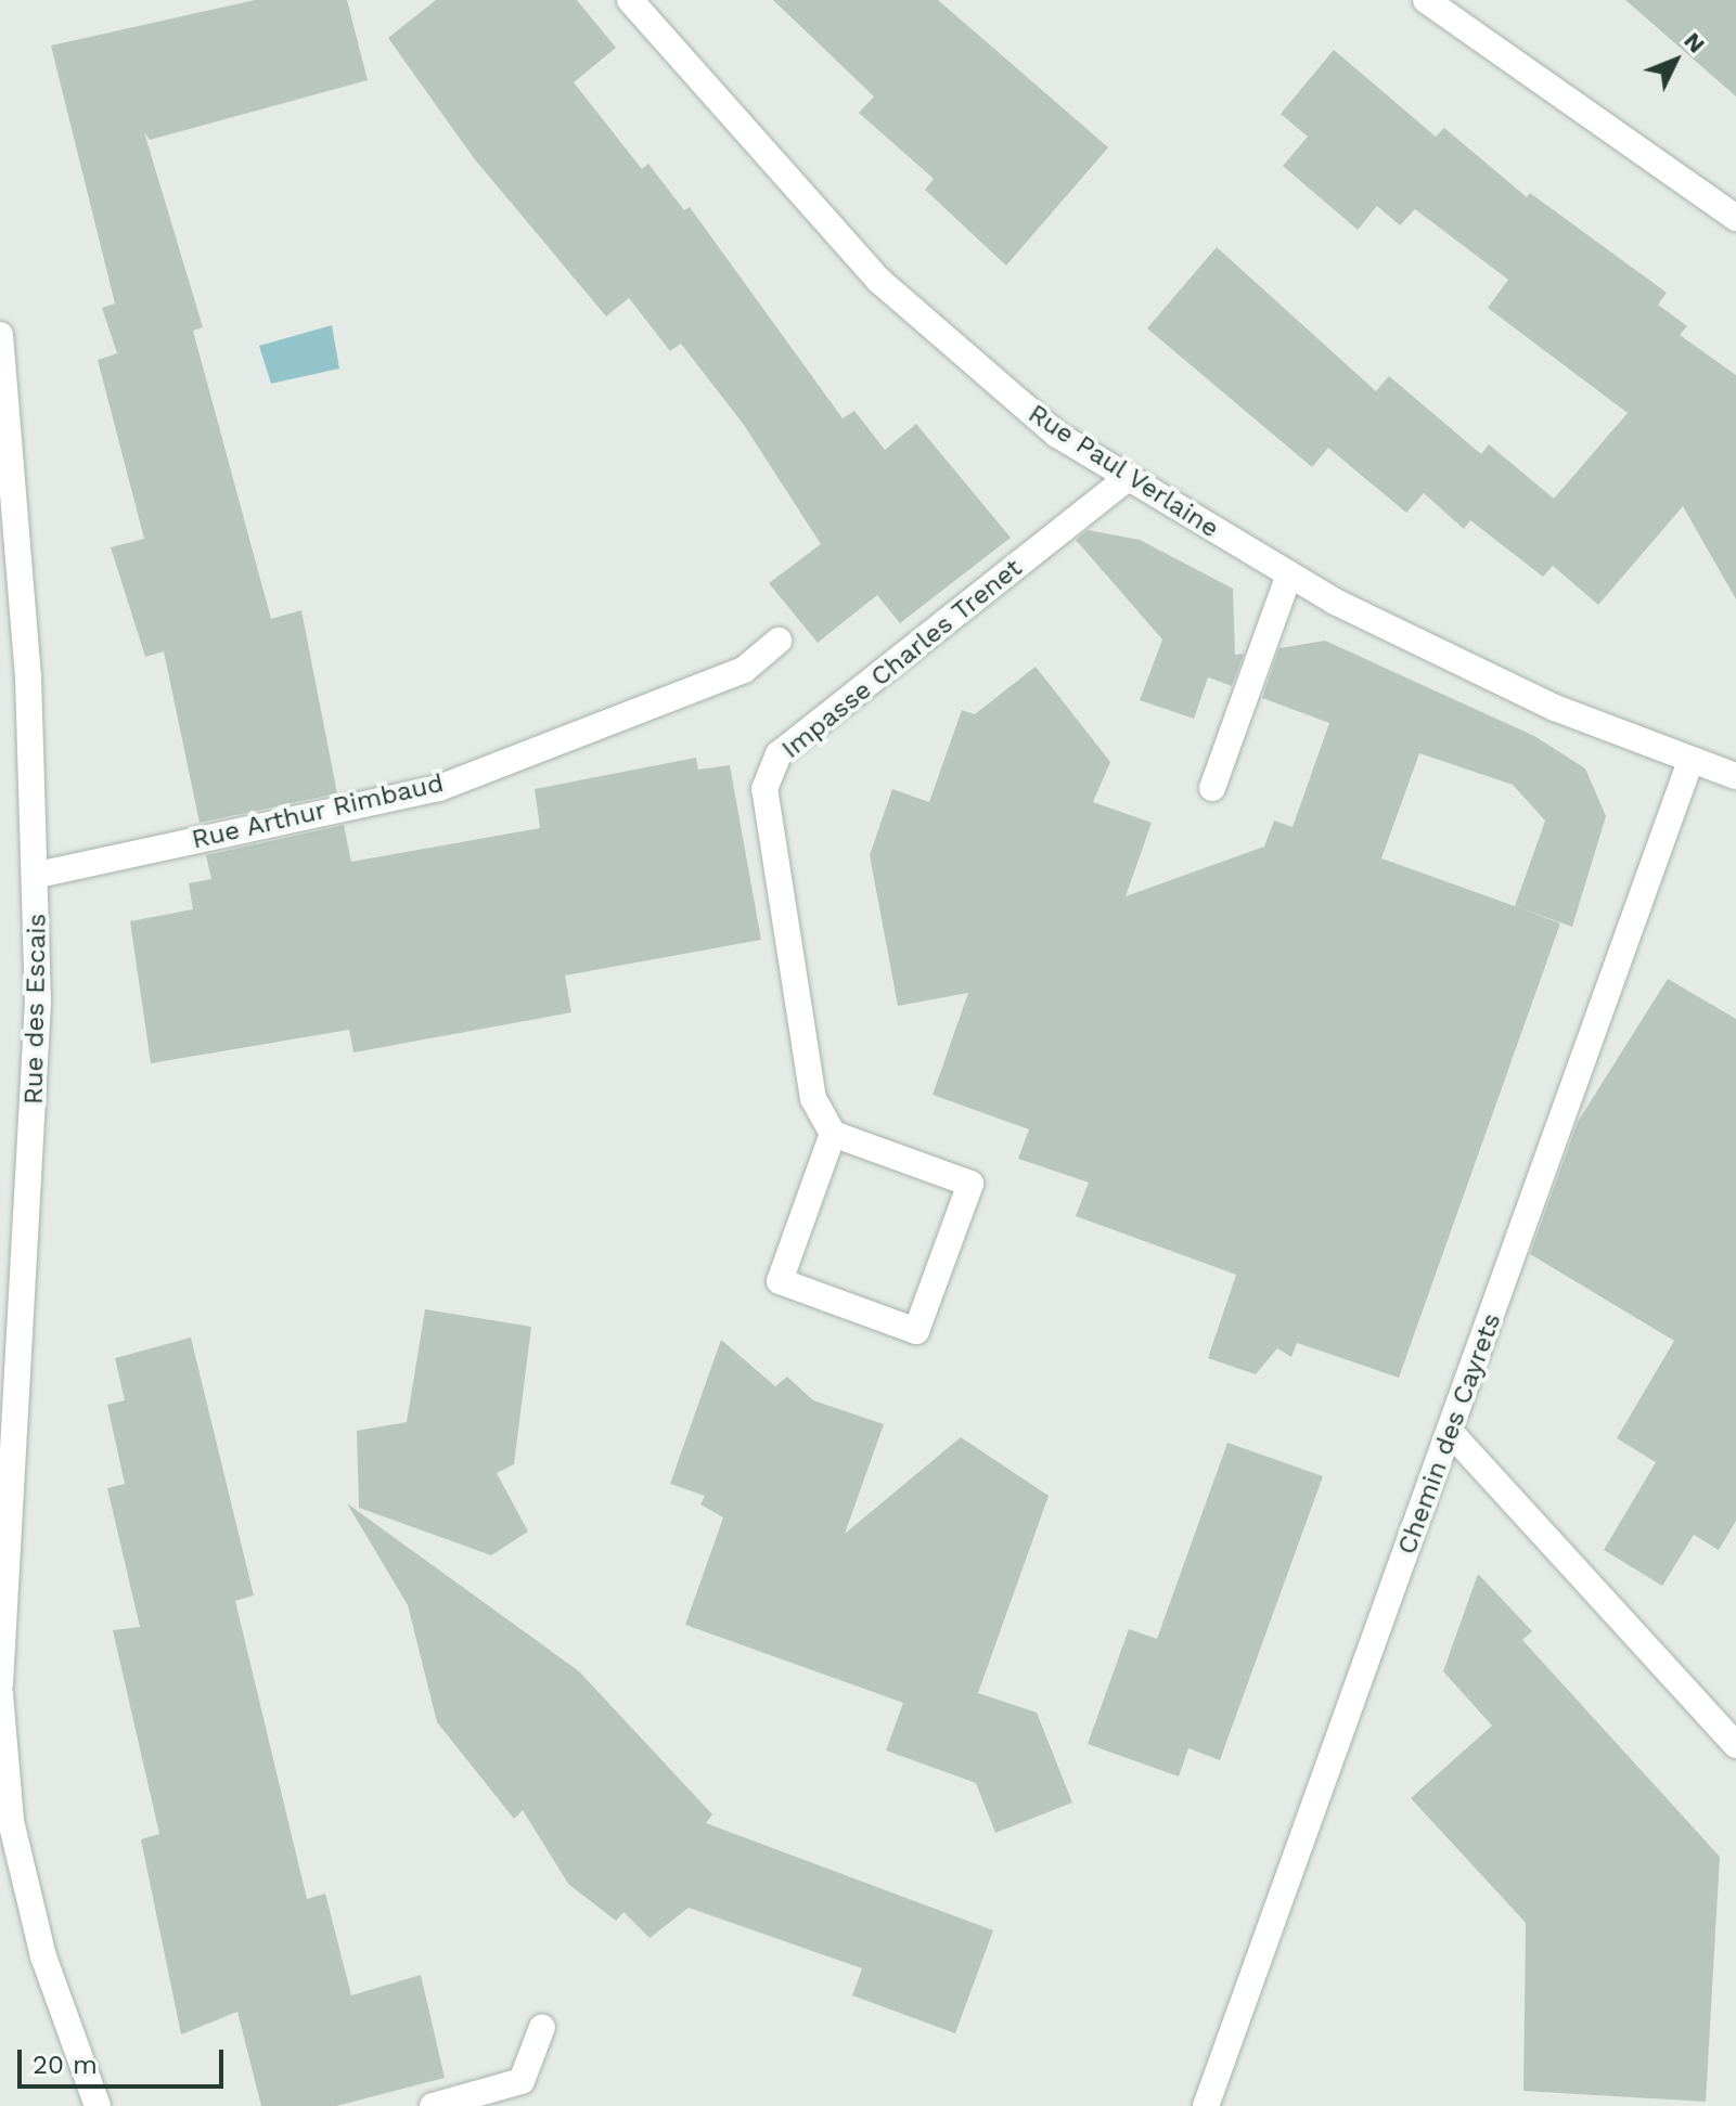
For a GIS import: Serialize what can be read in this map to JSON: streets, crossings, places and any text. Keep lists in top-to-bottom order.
{
  "streets": {
    "street": [
      "Rue Paul Verlaine",
      "Impasse Charles Trenet",
      "Rue Arthur Rimbaud",
      "Rue des Escais",
      "Chemin des Cayrets"
    ]
  },
  "crossings": [
    ["Rue Paul Verlaine", "Impasse Charles Trenet"],
    ["Rue Paul Verlaine", "Chemin des Cayrets"],
    ["Rue Arthur Rimbaud", "Rue des Escais"]
  ],
  "scale_bar": "20 m",
  "north": "top right"
}
